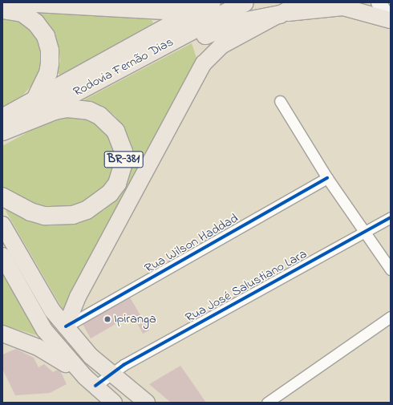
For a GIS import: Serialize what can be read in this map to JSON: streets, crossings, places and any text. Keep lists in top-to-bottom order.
{
  "streets": {
    "highway": ["Rodovia Fernão Dias", "BR-381"],
    "street": ["Rua Wilson Haddad", "Rua José Salustiano Lara"]
  },
  "crossings": [
    ["Rodovia Fernão Dias", "BR-381"]
  ],
  "places": ["Ipiranga"]
}
